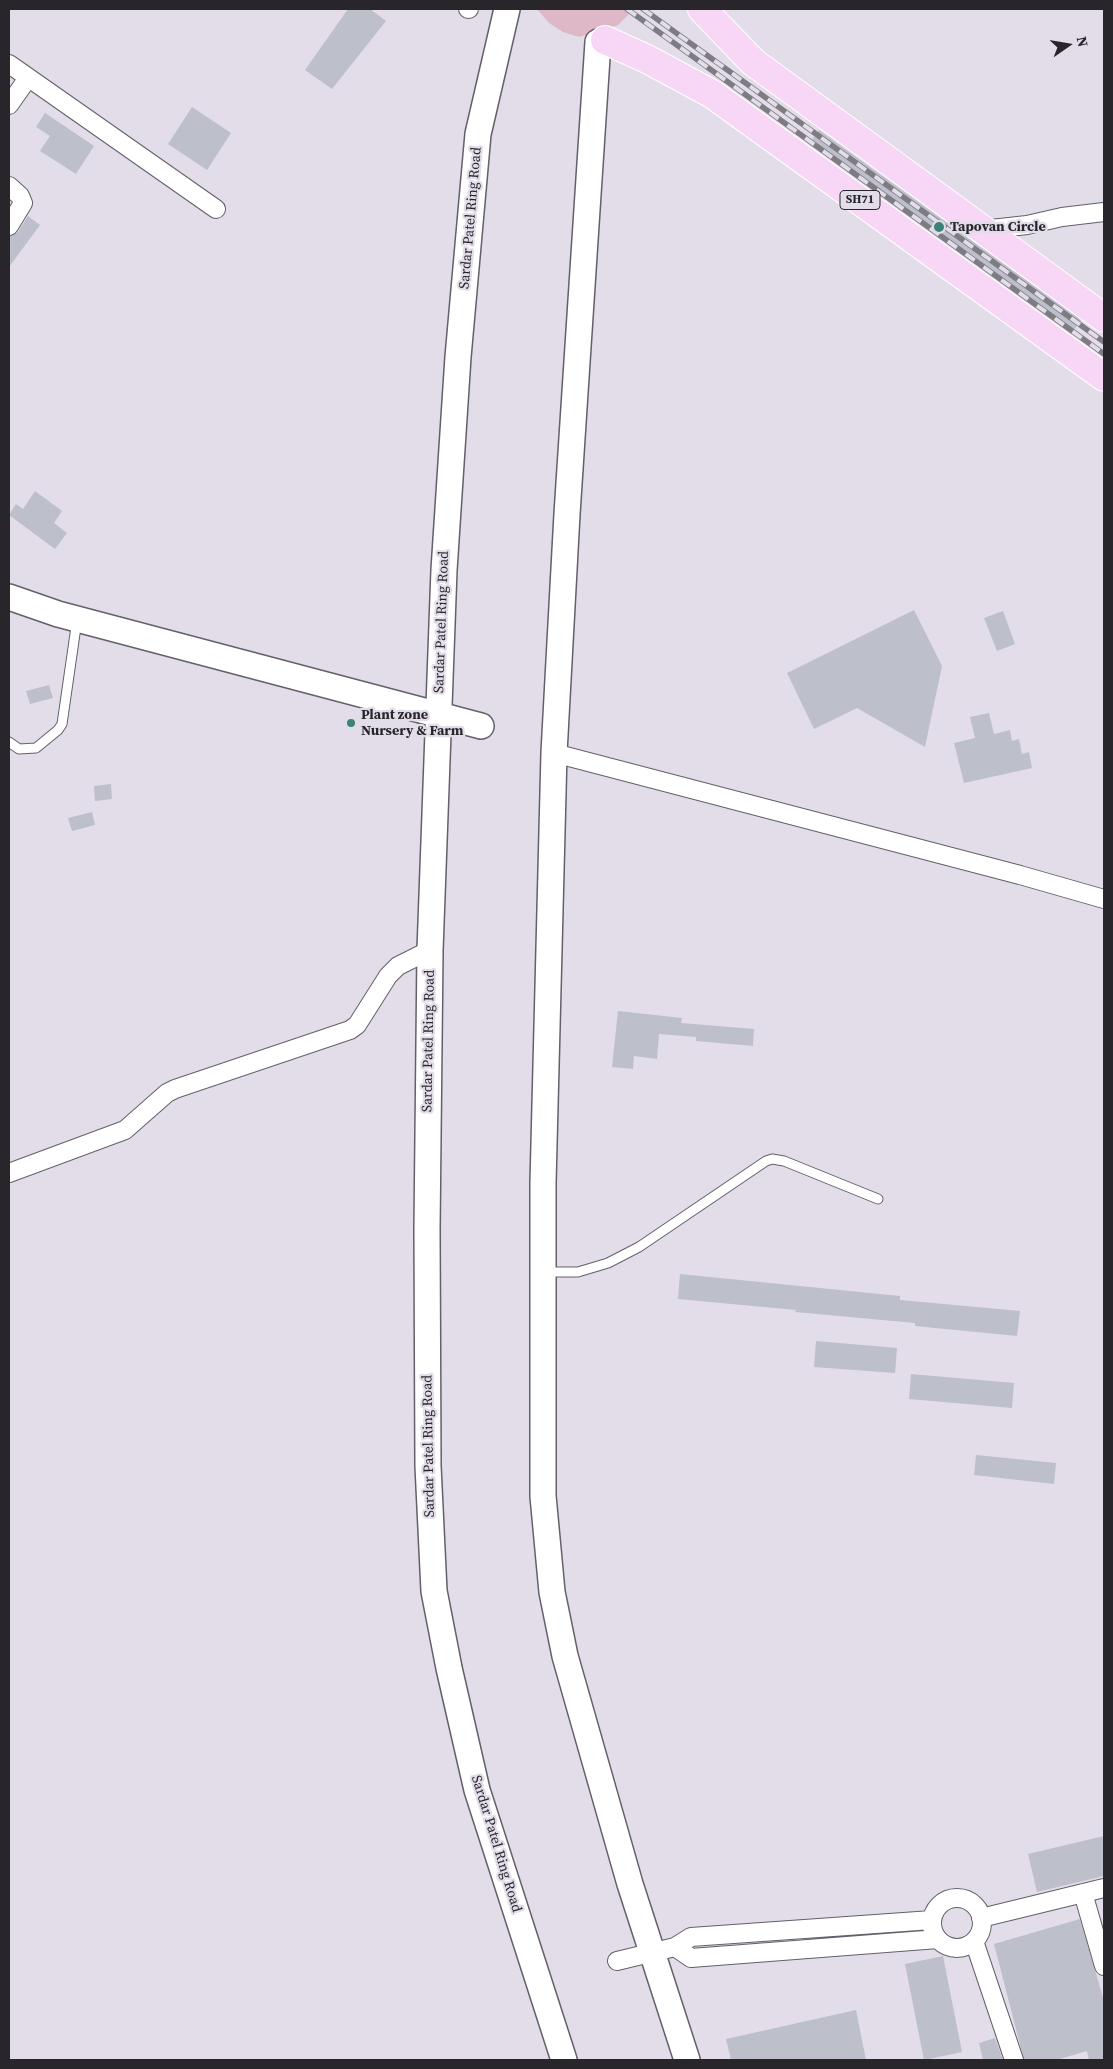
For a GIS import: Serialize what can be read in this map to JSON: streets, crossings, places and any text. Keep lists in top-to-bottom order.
{
  "streets": {
    "main road": ["SH71"],
    "street": ["Sardar Patel Ring Road"]
  },
  "places": ["Tapovan Circle", "Plant zone Nursery & Farm"],
  "north": "right"
}
